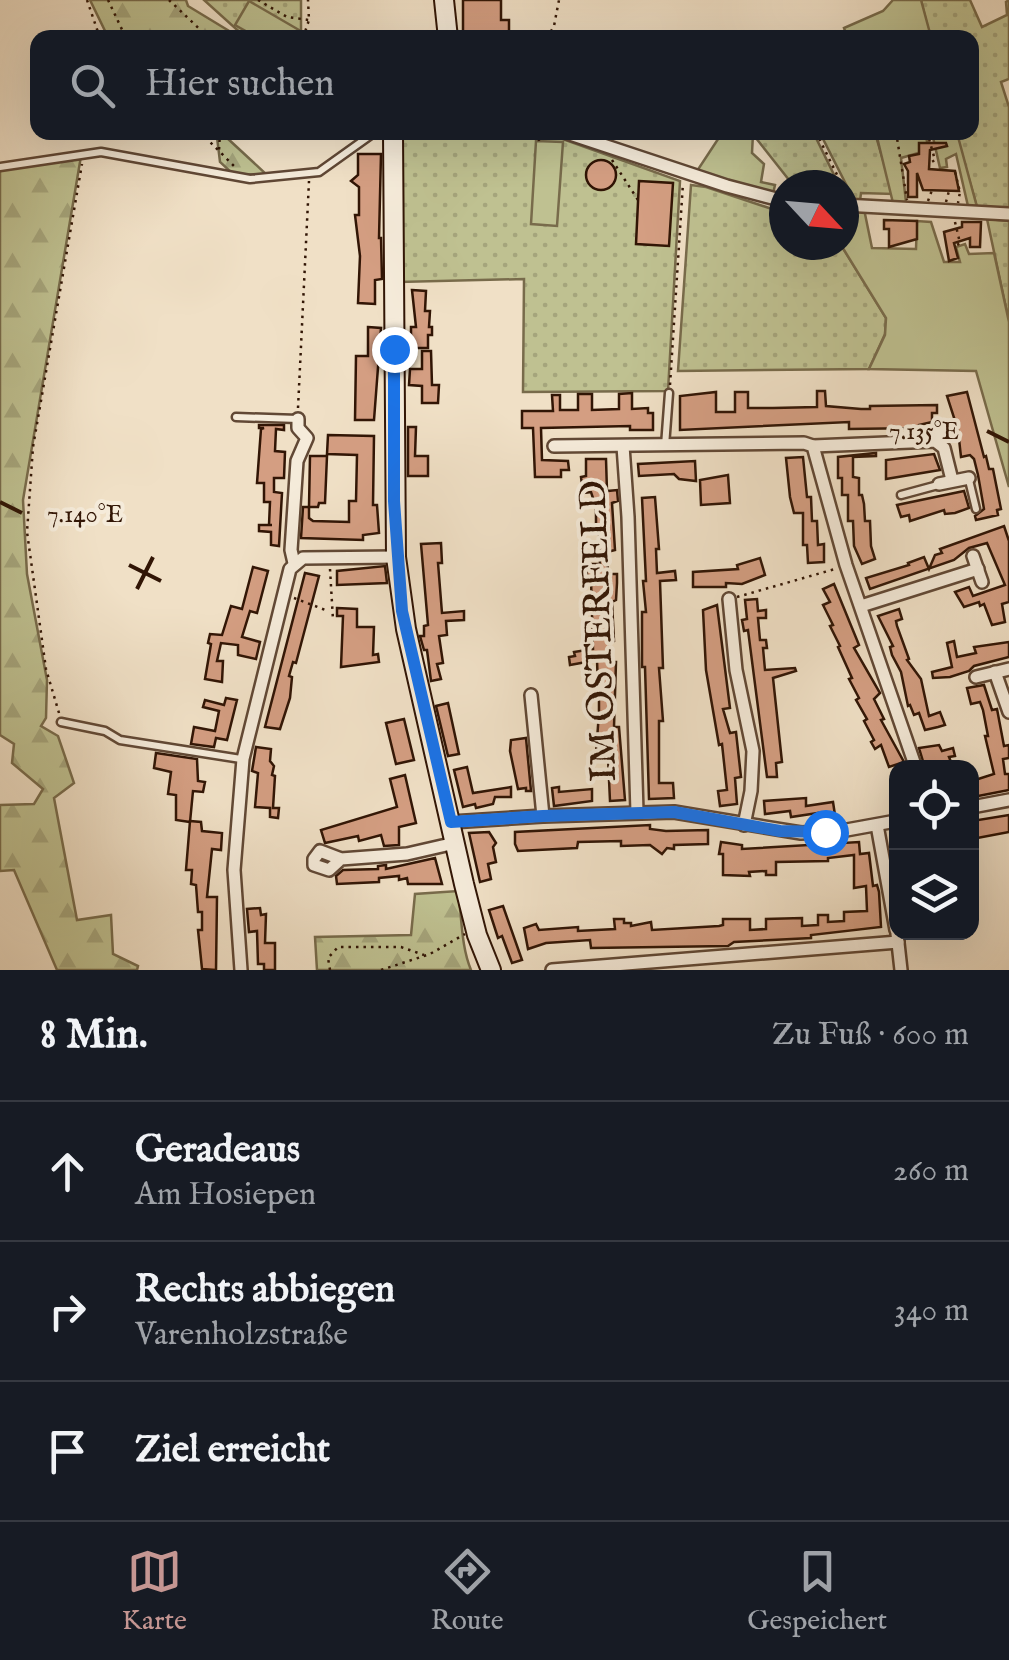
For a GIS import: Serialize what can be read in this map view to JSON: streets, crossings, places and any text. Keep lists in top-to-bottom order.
{
  "streets": {
    "street": ["IM OSTERFELD"]
  },
  "north": "bottom right",
  "page": {
    "search": "Hier suchen",
    "heading": ["8 Min.", "Zu Fuß · 600 m"],
    "list": [
      ["Geradeaus", "Am Hosiepen", "260 m"],
      ["Rechts abbiegen", "Varenholzstraße", "340 m"],
      "Ziel erreicht"
    ],
    "nav": ["Karte", "Route", "Gespeichert"]
  },
  "coordinates": ["7.135°E", "7.140°E"]
}
